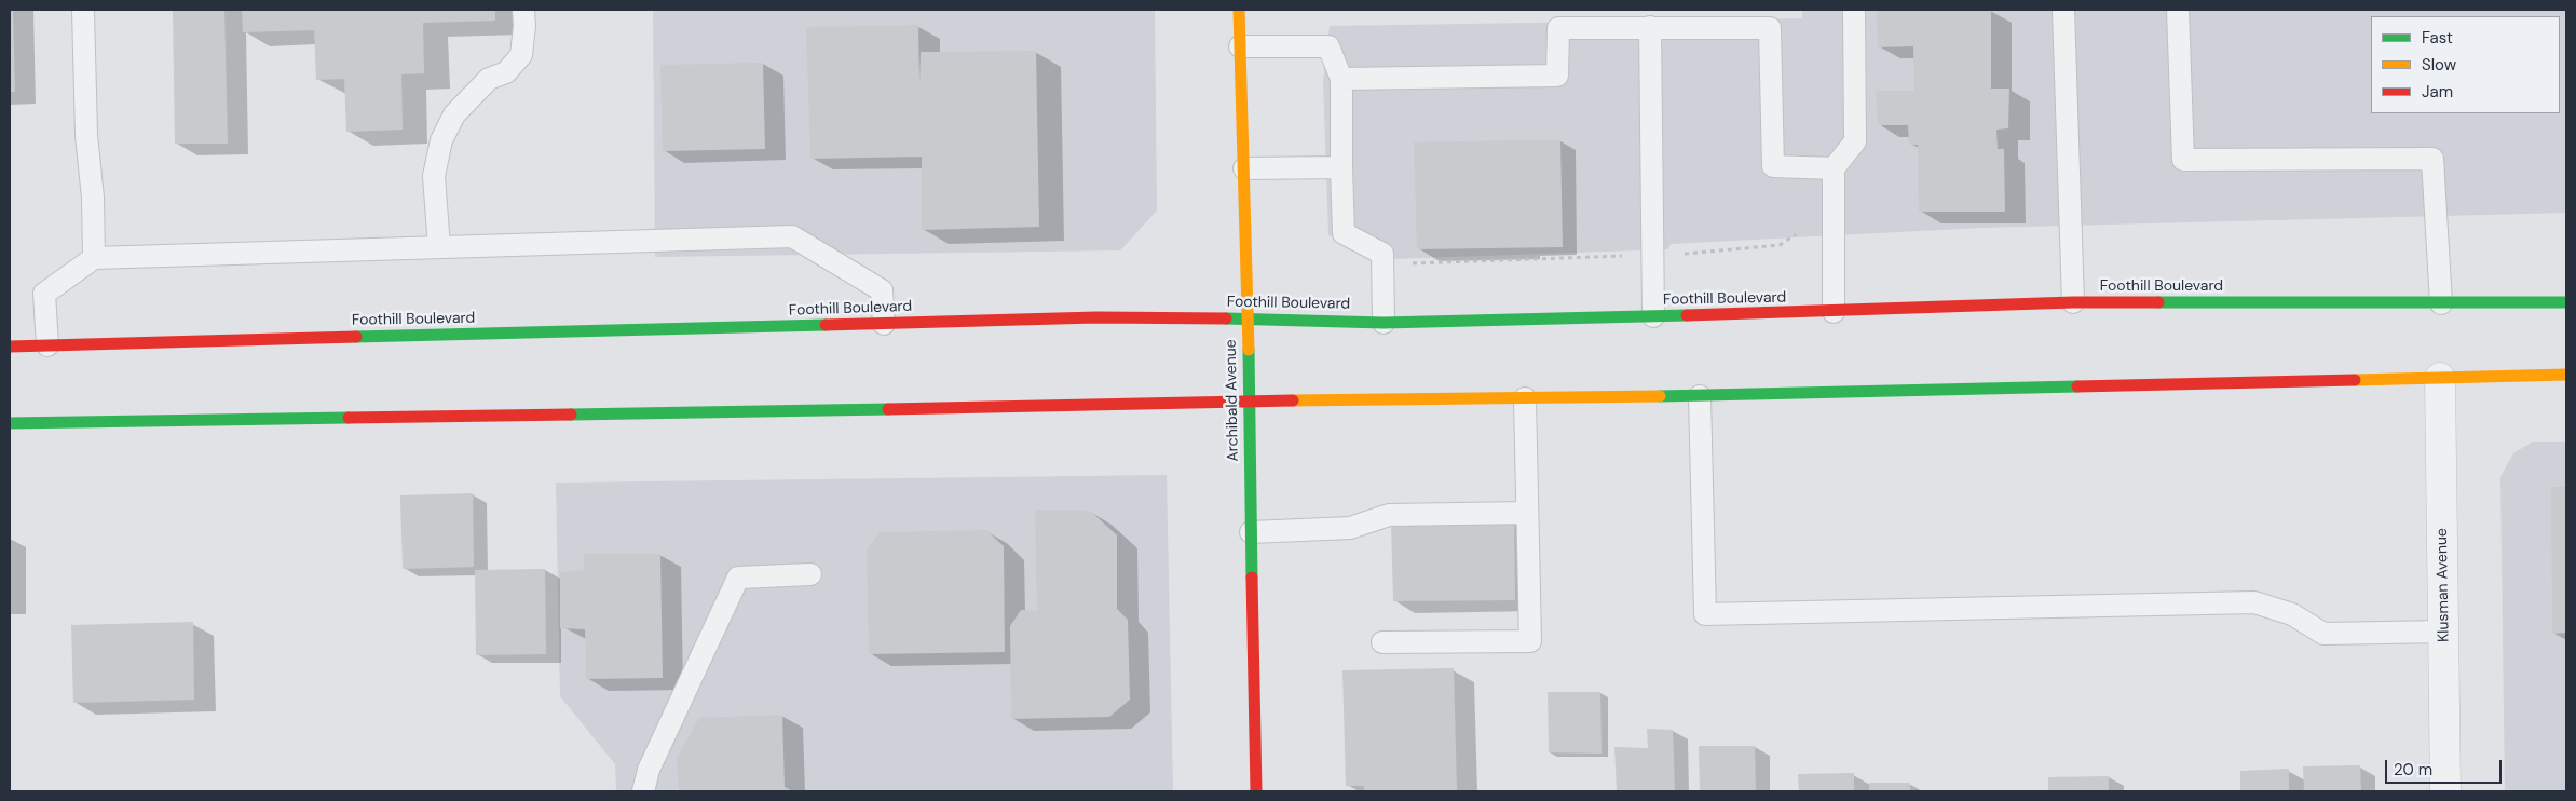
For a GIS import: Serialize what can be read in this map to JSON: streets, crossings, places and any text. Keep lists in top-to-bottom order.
{
  "streets": {
    "main road": ["Foothill Boulevard", "Archibald Avenue"],
    "street": ["Klusman Avenue"]
  },
  "crossings": [
    ["Foothill Boulevard", "Archibald Avenue"]
  ],
  "legend": ["Fast", "Slow", "Jam"],
  "scale_bar": "20 m"
}
